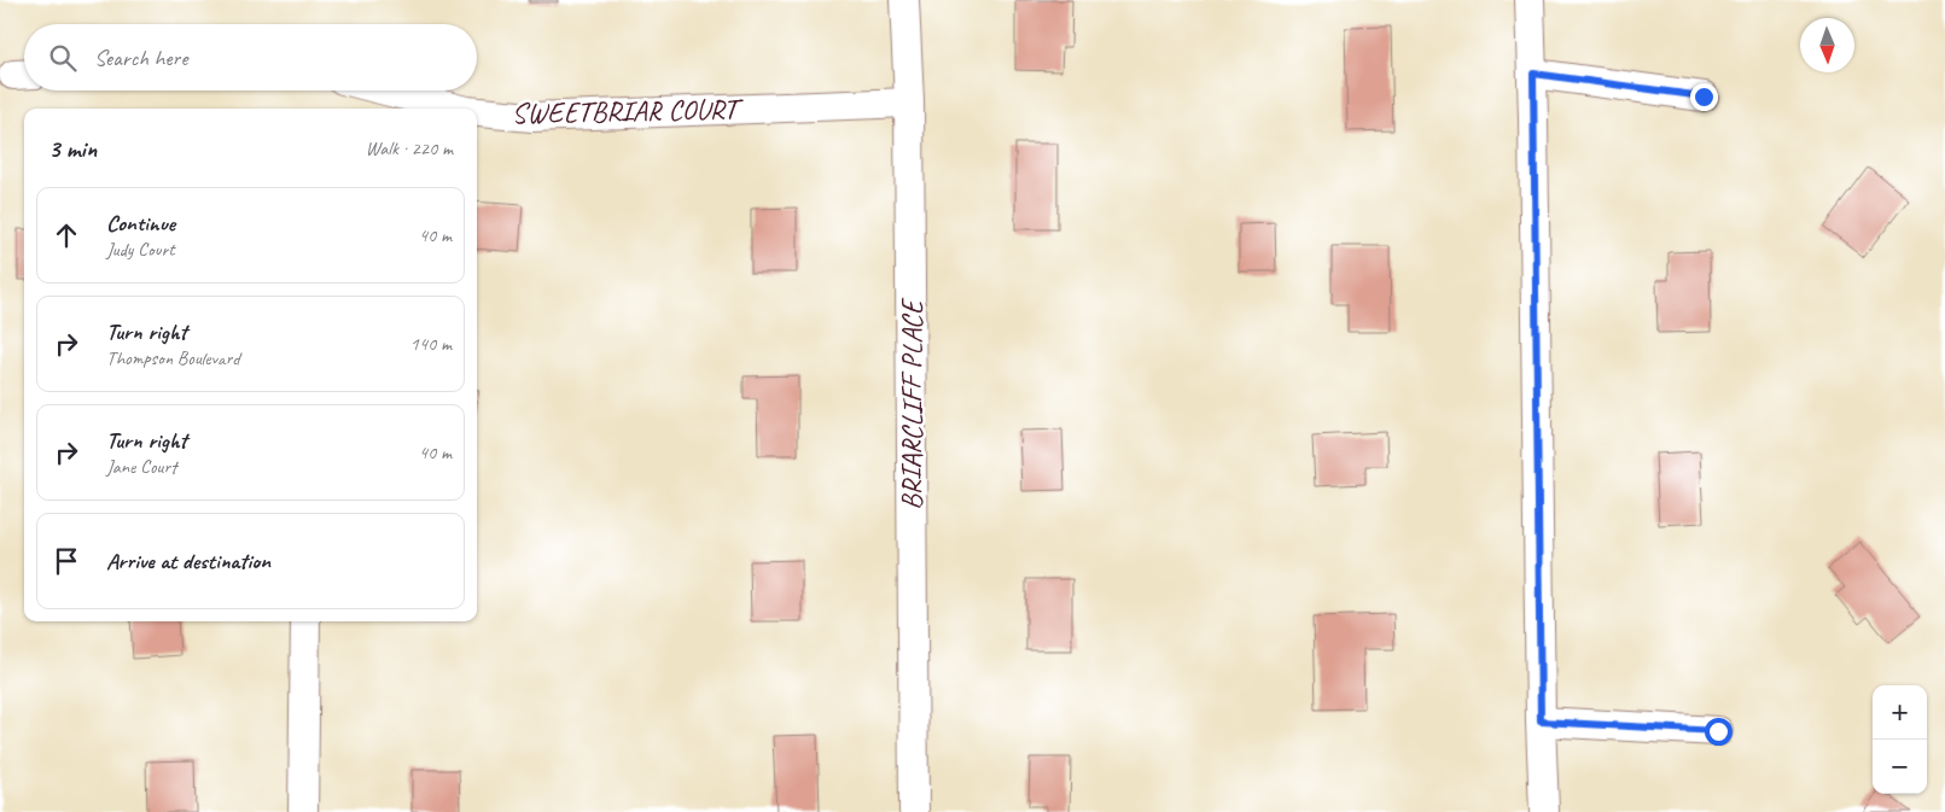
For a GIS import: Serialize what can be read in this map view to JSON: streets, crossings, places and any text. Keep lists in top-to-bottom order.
{
  "streets": {
    "street": ["SWEETBRIAR COURT", "BRIARCLIFF PLACE"]
  },
  "crossings": [
    ["SWEETBRIAR COURT", "BRIARCLIFF PLACE"]
  ],
  "north": "bottom",
  "page": {
    "search": "Search here",
    "heading": ["3 min", "Walk · 220 m"],
    "list": [
      ["Continue", "Judy Court", "40 m"],
      ["Turn right", "Thompson Boulevard", "140 m"],
      ["Turn right", "Jane Court", "40 m"],
      "Arrive at destination"
    ],
    "map_buttons": ["+", "−"]
  }
}
